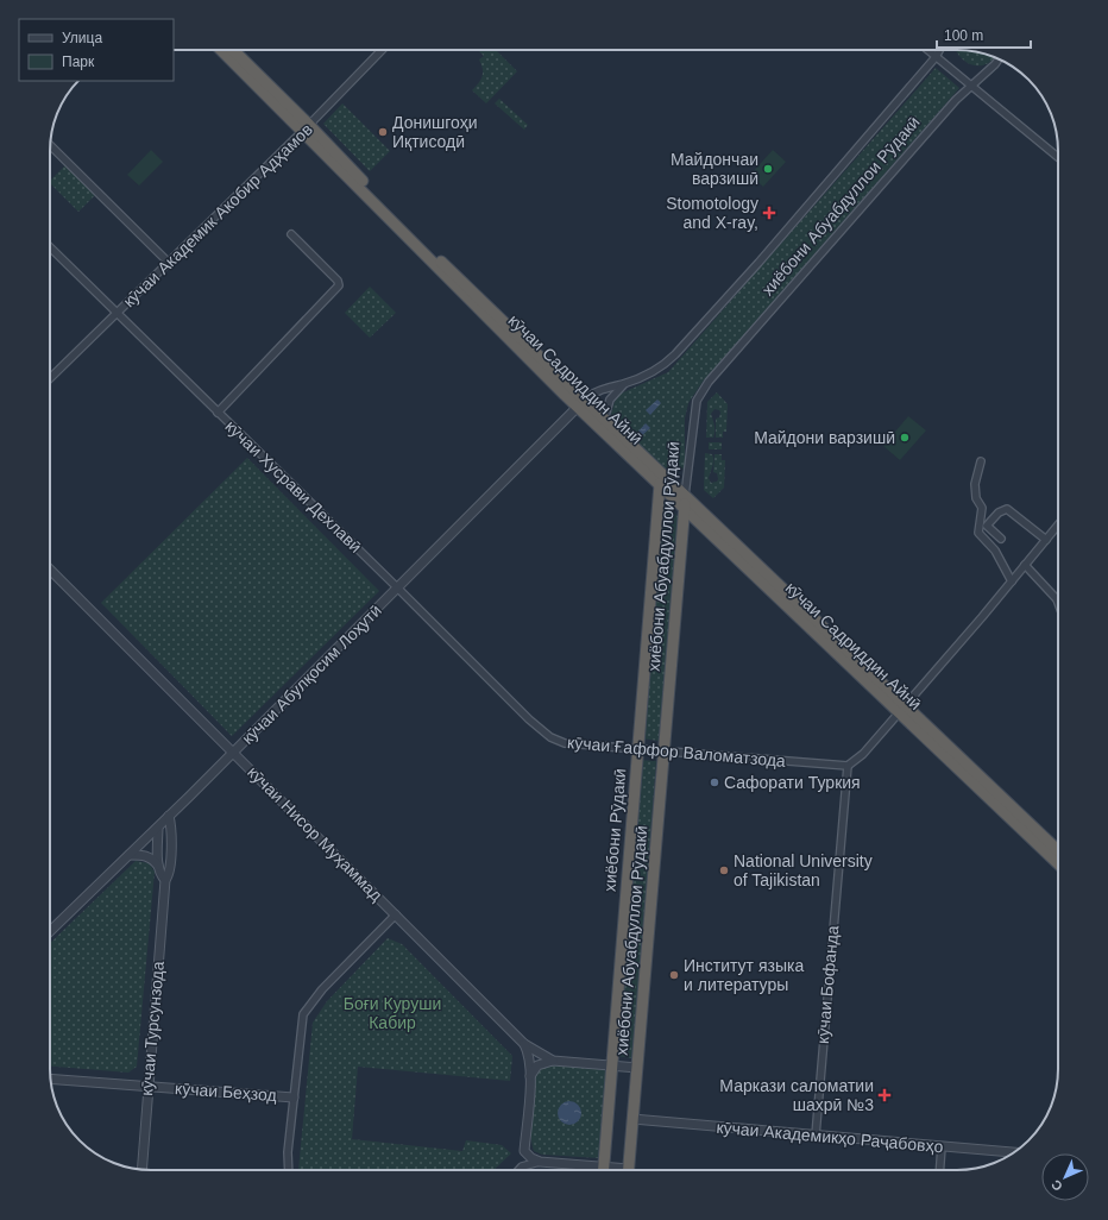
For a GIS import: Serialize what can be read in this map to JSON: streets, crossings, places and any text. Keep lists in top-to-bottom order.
{
  "streets": {
    "highway": ["хиёбони Абуабдуллои Рӯдакӣ", "кӯчаи Садриддин Айнӣ", "хиёбони Рӯдакӣ"],
    "street": [
      "кӯчаи Академик Акобир Адҳамов",
      "кӯчаи Хусрави Дехлавӣ",
      "кӯчаи Абулқосим Лоҳутӣ",
      "кӯчаи Ғаффор Валоматзода",
      "кӯчаи Нисор Муҳаммад",
      "кӯчаи Бофанда",
      "кӯчаи Турсунзода",
      "кӯчаи Беҳзод",
      "кӯчаи Академикҳо Раҷабовҳо"
    ]
  },
  "crossings": [
    ["хиёбони Абуабдуллои Рӯдакӣ", "кӯчаи Садриддин Айнӣ"],
    ["хиёбони Абуабдуллои Рӯдакӣ", "кӯчаи Абулқосим Лоҳутӣ"],
    ["хиёбони Абуабдуллои Рӯдакӣ", "кӯчаи Ғаффор Валоматзода"],
    ["хиёбони Абуабдуллои Рӯдакӣ", "кӯчаи Нисор Муҳаммад"],
    ["хиёбони Абуабдуллои Рӯдакӣ", "кӯчаи Академикҳо Раҷабовҳо"],
    ["кӯчаи Академик Акобир Адҳамов", "кӯчаи Садриддин Айнӣ"],
    ["кӯчаи Академик Акобир Адҳамов", "кӯчаи Хусрави Дехлавӣ"],
    ["кӯчаи Садриддин Айнӣ", "кӯчаи Абулқосим Лоҳутӣ"],
    ["кӯчаи Садриддин Айнӣ", "хиёбони Рӯдакӣ"],
    ["кӯчаи Хусрави Дехлавӣ", "кӯчаи Абулқосим Лоҳутӣ"],
    ["кӯчаи Хусрави Дехлавӣ", "кӯчаи Ғаффор Валоматзода"],
    ["кӯчаи Абулқосим Лоҳутӣ", "кӯчаи Нисор Муҳаммад"],
    ["кӯчаи Абулқосим Лоҳутӣ", "кӯчаи Турсунзода"],
    ["кӯчаи Ғаффор Валоматзода", "хиёбони Рӯдакӣ"],
    ["кӯчаи Ғаффор Валоматзода", "кӯчаи Бофанда"],
    ["хиёбони Рӯдакӣ", "кӯчаи Нисор Муҳаммад"],
    ["кӯчаи Бофанда", "кӯчаи Академикҳо Раҷабовҳо"],
    ["кӯчаи Турсунзода", "кӯчаи Беҳзод"]
  ],
  "parks": ["Боғи Куруши Кабир"],
  "places": {
    "other": [
      "Донишгоҳи Иқтисодӣ",
      "Майдончаи варзишӣ",
      "Майдони варзишӣ",
      "Сафорати Туркия",
      "National University of Tajikistan",
      "Институт языка и литературы"
    ],
    "health": ["Stomotology and X-ray,", "Маркази саломатии шахрӣ №3"]
  },
  "legend": ["Улица", "Парк"],
  "scale_bar": "100 m",
  "north": "bottom left"
}
